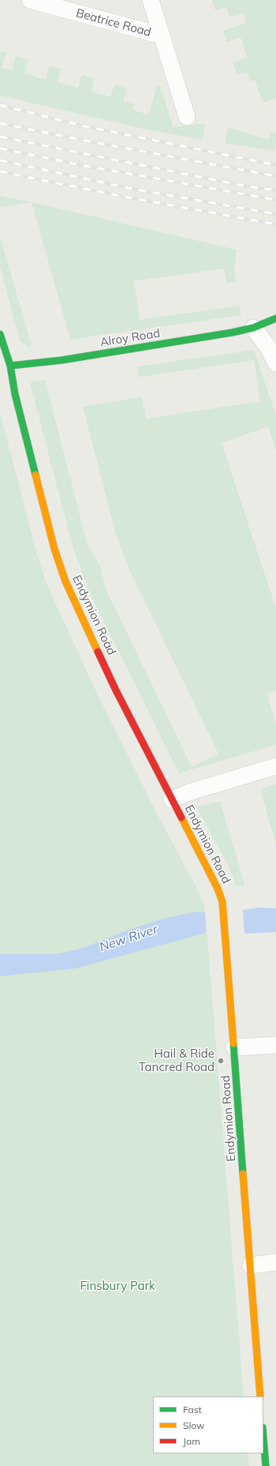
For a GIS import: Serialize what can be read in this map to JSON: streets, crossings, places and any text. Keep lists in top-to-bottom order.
{
  "streets": {
    "main road": ["Alroy Road", "Endymion Road"],
    "street": ["Beatrice Road"]
  },
  "crossings": [
    ["Alroy Road", "Endymion Road"]
  ],
  "water": ["New River"],
  "parks": ["Finsbury Park"],
  "places": ["Hail & Ride Tancred Road"],
  "legend": ["Fast", "Slow", "Jam"]
}
